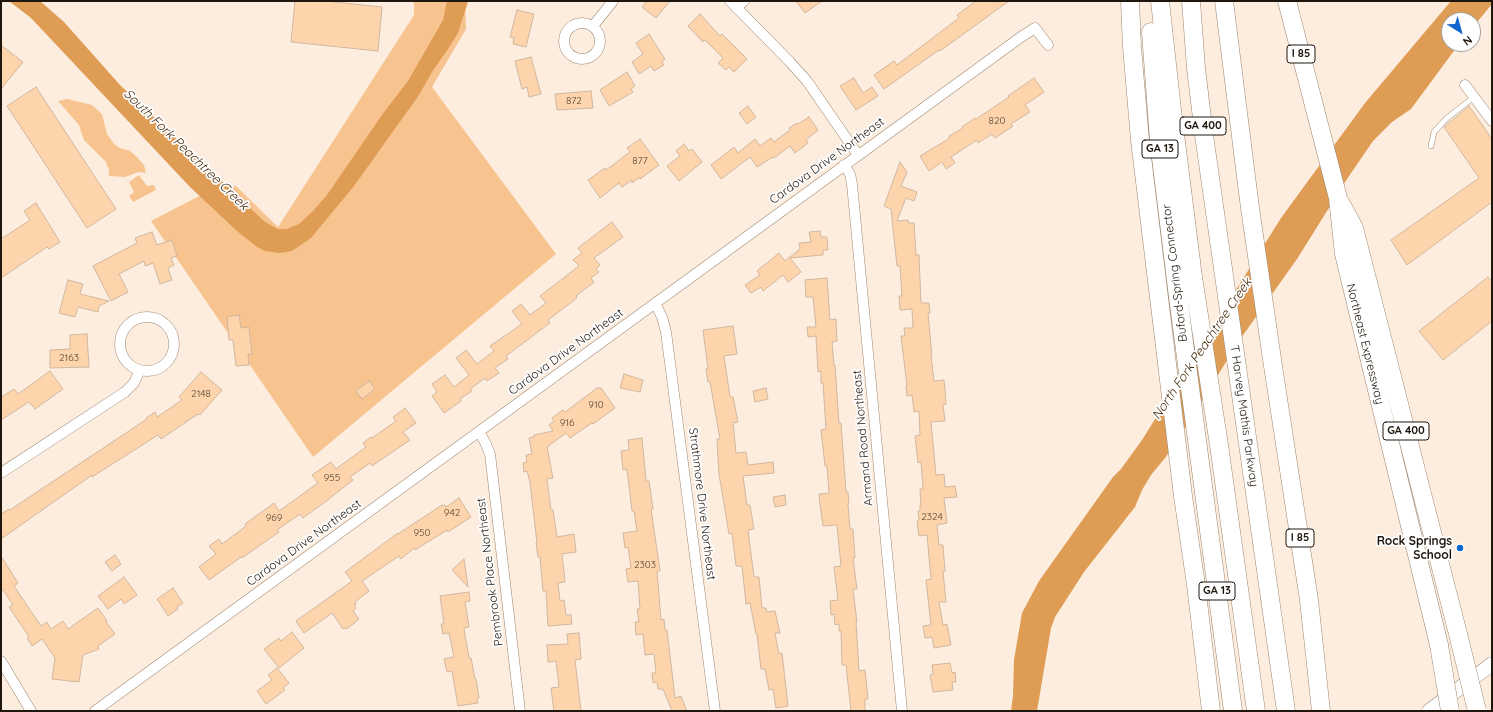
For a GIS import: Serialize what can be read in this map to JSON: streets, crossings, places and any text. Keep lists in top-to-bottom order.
{
  "streets": {
    "highway": [
      "I 85",
      "GA 400",
      "GA 13",
      "Buford-Spring Connector",
      "Northeast Expressway",
      "T Harvey Mathis Parkway"
    ],
    "street": [
      "Cardova Drive Northeast",
      "Armand Road Northeast",
      "Strathmore Drive Northeast",
      "Pembrook Place Northeast"
    ]
  },
  "crossings": [
    ["GA 400", "Northeast Expressway"],
    ["Cardova Drive Northeast", "Armand Road Northeast"],
    ["Cardova Drive Northeast", "Strathmore Drive Northeast"],
    ["Cardova Drive Northeast", "Pembrook Place Northeast"]
  ],
  "water": ["South Fork Peachtree Creek", "North Fork Peachtree Creek"],
  "places": ["Rock Springs School"],
  "house_numbers": [
    "872",
    "820",
    "877",
    "2163",
    "2148",
    "910",
    "916",
    "955",
    "942",
    "2324",
    "969",
    "950",
    "2303"
  ],
  "north": "bottom right"
}
